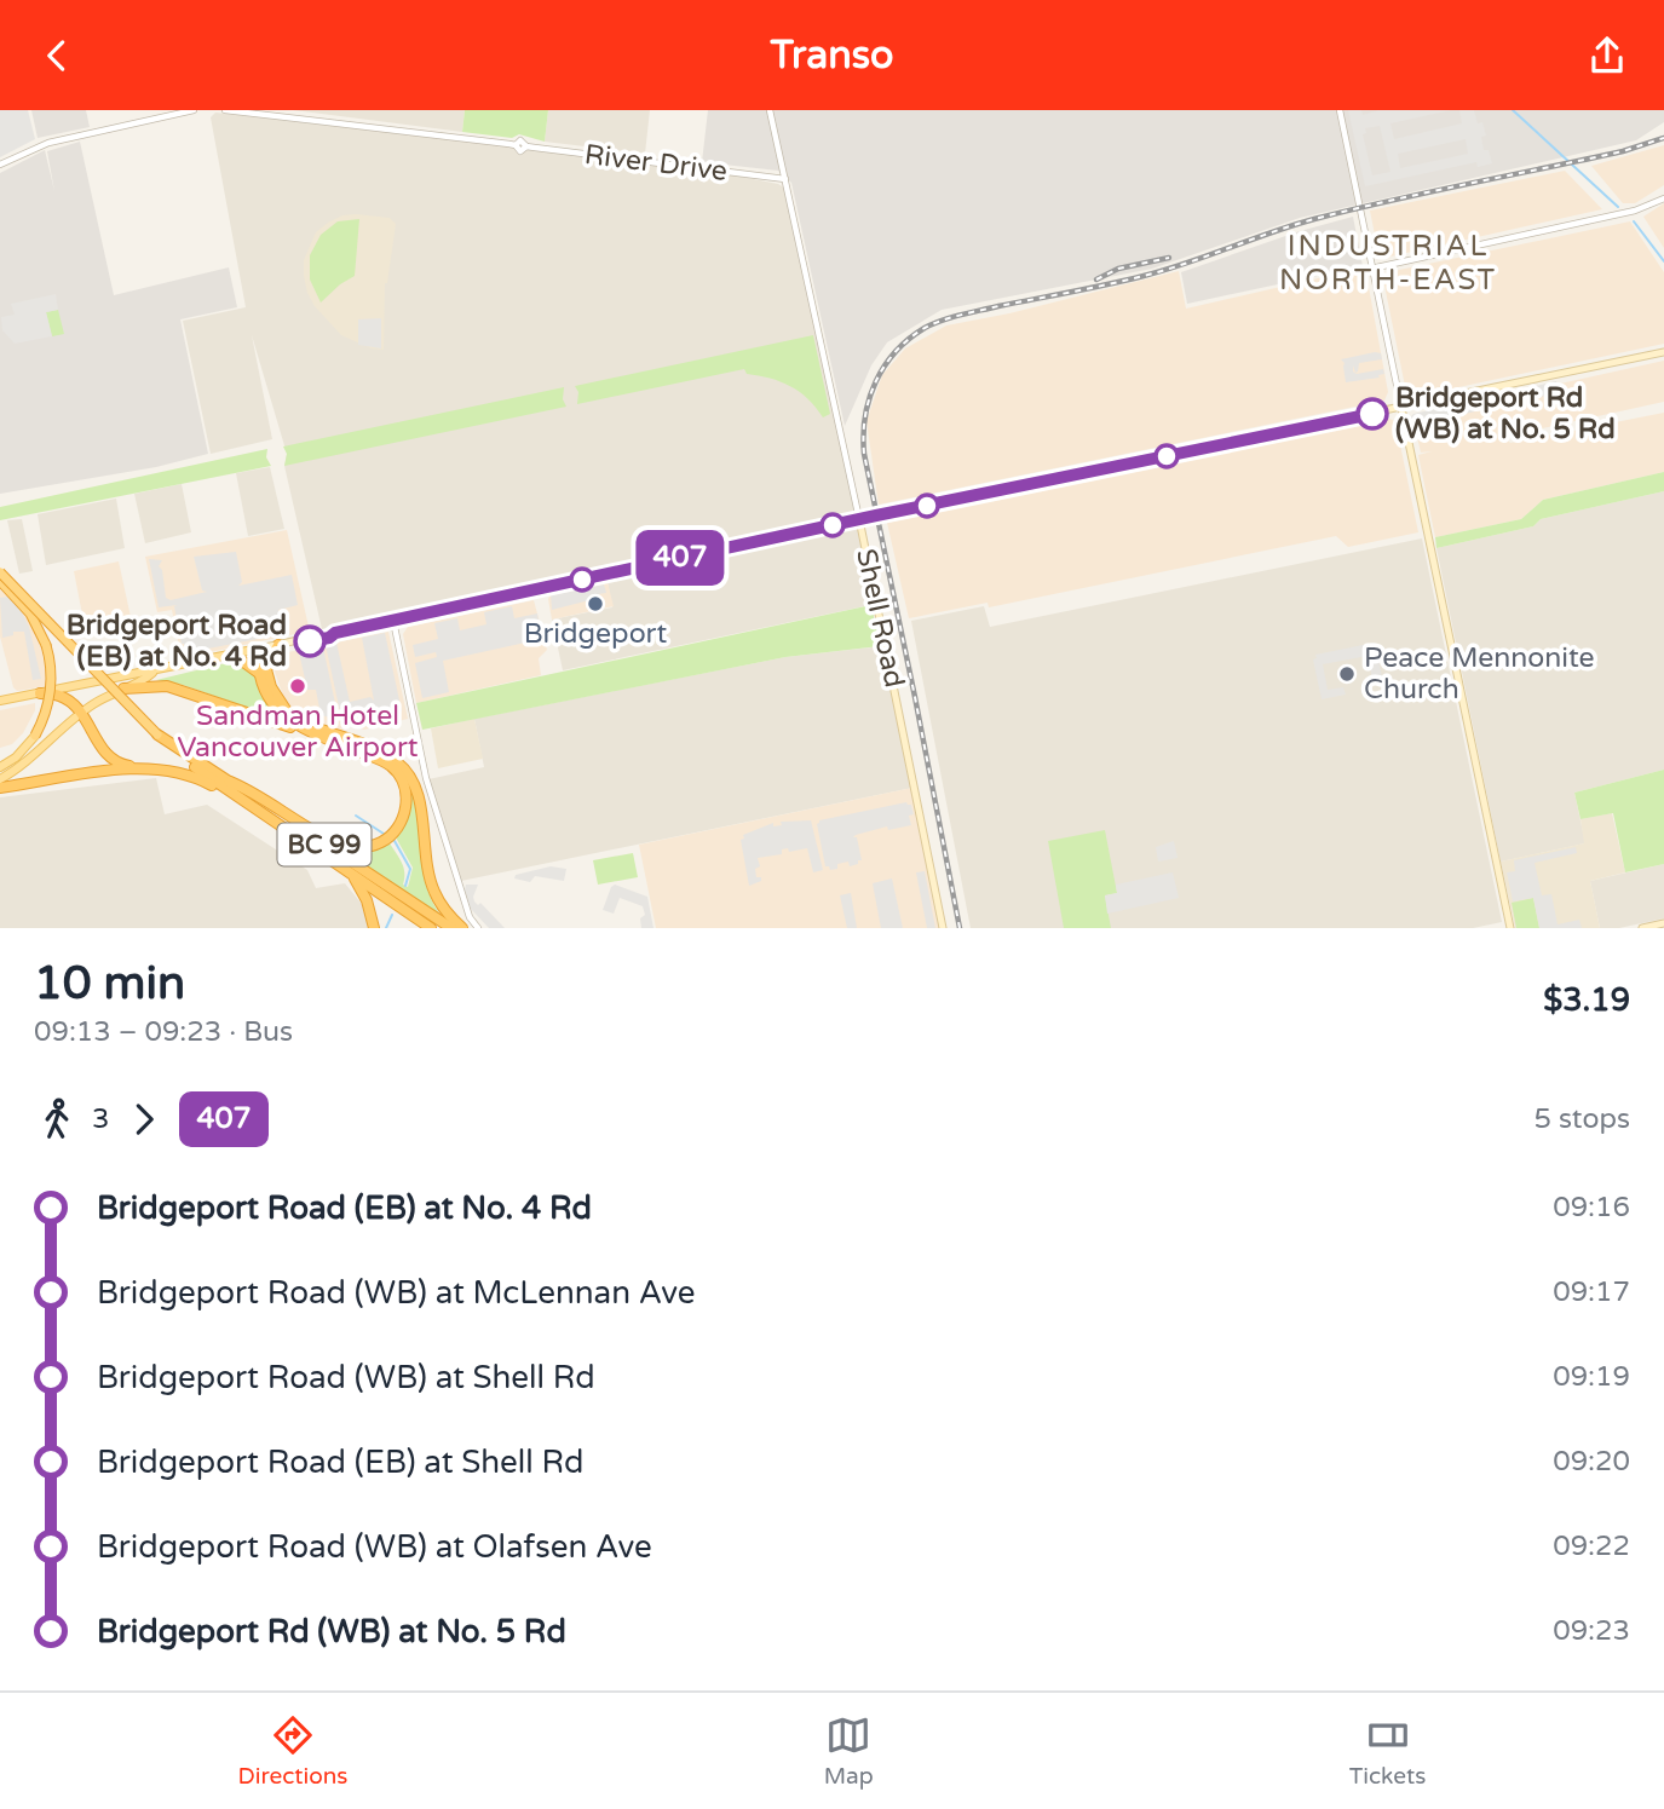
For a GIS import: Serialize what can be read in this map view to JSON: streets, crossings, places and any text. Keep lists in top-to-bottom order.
{
  "streets": {
    "highway": ["BC 99"],
    "main road": ["Shell Road"],
    "street": ["River Drive"]
  },
  "crossings": [
    ["River Drive", "Shell Road"]
  ],
  "districts": ["INDUSTRIAL NORTH-EAST"],
  "places": [
    "Bridgeport Rd (WB) at No. 5 Rd",
    "Bridgeport",
    "Bridgeport Road (EB) at No. 4 Rd",
    "Peace Mennonite Church",
    "Sandman Hotel Vancouver Airport"
  ],
  "lines": ["bus line 407"],
  "page": {
    "header": "Transo",
    "on_map": "407",
    "heading": ["10 min", "09:13 – 09:23 · Bus", "$3.19"],
    "legs": ["3", "407", "5 stops"],
    "list": [
      {
        "name": "Bridgeport Road (EB) at No. 4 Rd",
        "value": "09:16"
      },
      {
        "name": "Bridgeport Road (WB) at McLennan Ave",
        "value": "09:17"
      },
      {
        "name": "Bridgeport Road (WB) at Shell Rd",
        "value": "09:19"
      },
      {
        "name": "Bridgeport Road (EB) at Shell Rd",
        "value": "09:20"
      },
      {
        "name": "Bridgeport Road (WB) at Olafsen Ave",
        "value": "09:22"
      },
      {
        "name": "Bridgeport Rd (WB) at No. 5 Rd",
        "value": "09:23"
      }
    ],
    "tabs": ["Directions", "Map", "Tickets"]
  }
}
